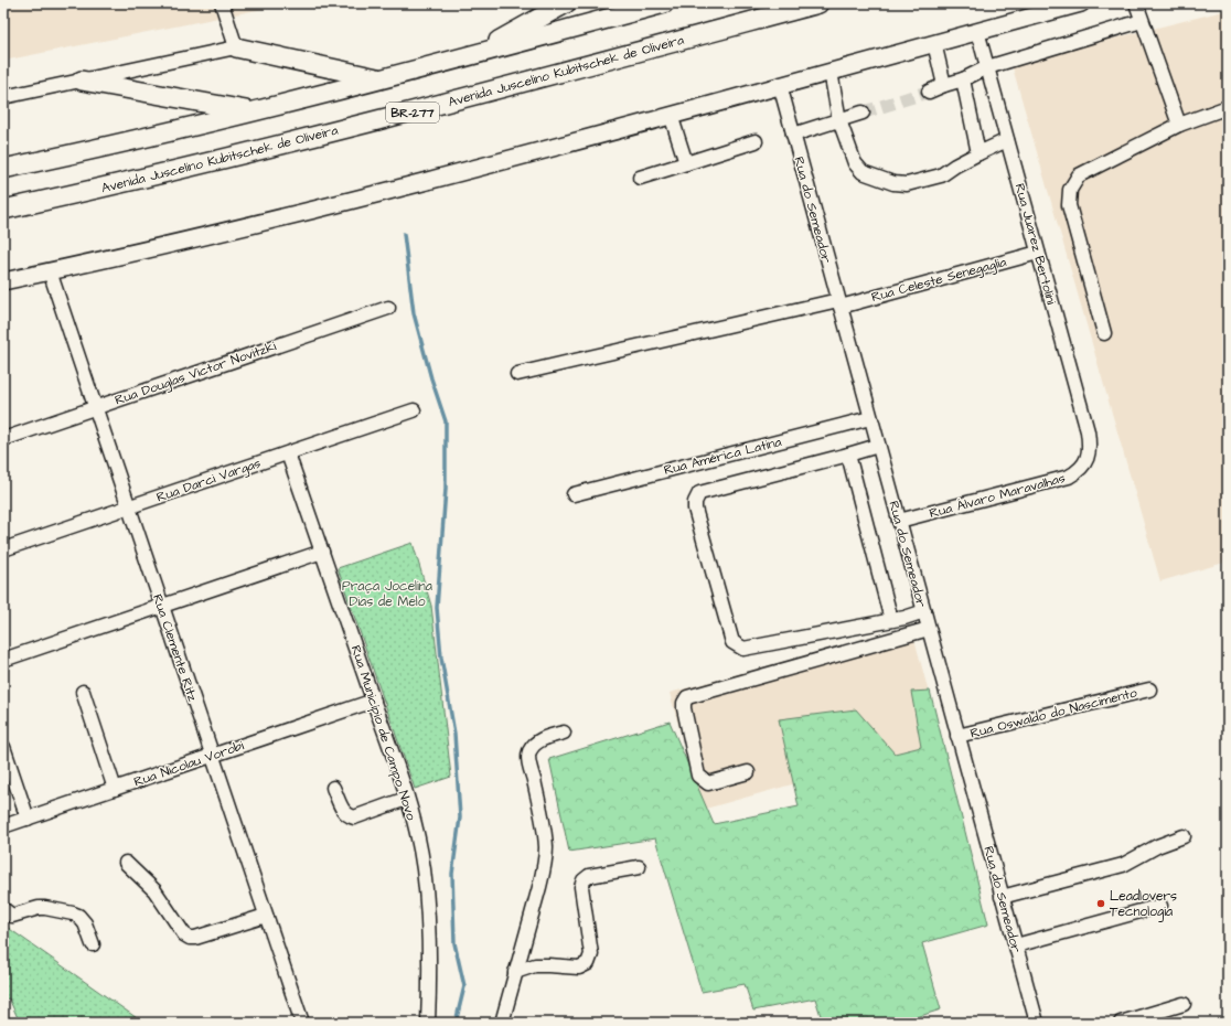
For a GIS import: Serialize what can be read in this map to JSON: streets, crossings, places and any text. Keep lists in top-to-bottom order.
{
  "streets": {
    "highway": ["Avenida Juscelino Kubitschek de Oliveira", "BR-277"],
    "street": [
      "Rua do Semeador",
      "Rua Juarez Bertolini",
      "Rua Celeste Senegaglia",
      "Rua Douglas Victor Novitzki",
      "Rua América Latina",
      "Rua Darci Vargas",
      "Rua Álvaro Maravalhas",
      "Rua Clemente Ritz",
      "Rua Oswaldo do Nascimento",
      "Rua Município de Campo Novo",
      "Rua Nicolau Vorobi"
    ]
  },
  "crossings": [
    ["Rua do Semeador", "Rua Celeste Senegaglia"],
    ["Rua do Semeador", "Rua América Latina"],
    ["Rua do Semeador", "Rua Álvaro Maravalhas"],
    ["Rua do Semeador", "Rua Oswaldo do Nascimento"],
    ["Rua Juarez Bertolini", "Rua Celeste Senegaglia"],
    ["Rua Juarez Bertolini", "Rua Álvaro Maravalhas"],
    ["Rua Douglas Victor Novitzki", "Rua Clemente Ritz"],
    ["Rua Darci Vargas", "Rua Clemente Ritz"],
    ["Rua Darci Vargas", "Rua Município de Campo Novo"],
    ["Rua Clemente Ritz", "Rua Nicolau Vorobi"],
    ["Rua Município de Campo Novo", "Rua Nicolau Vorobi"]
  ],
  "parks": ["Praça Jocelina Dias de Melo"],
  "places": ["Leadlovers Tecnologia"]
}
